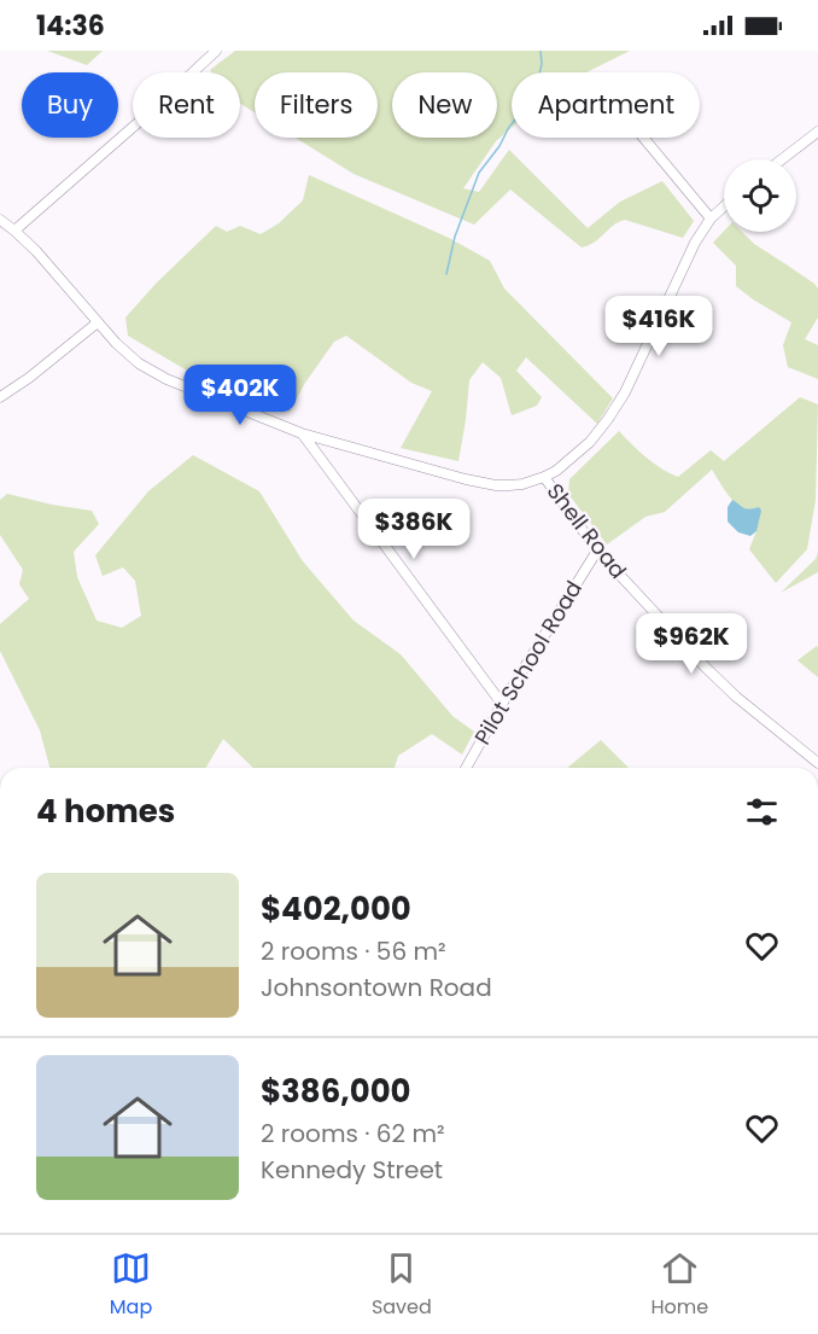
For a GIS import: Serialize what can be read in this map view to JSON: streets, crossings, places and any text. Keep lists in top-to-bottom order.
{
  "streets": {
    "street": ["Shell Road", "Pilot School Road"]
  },
  "crossings": [
    ["Shell Road", "Pilot School Road"]
  ],
  "page": {
    "status": "14:36",
    "chip": [
      "Buy",
      "Rent",
      "Filters",
      "New",
      "Apartment"
    ],
    "price": [
      "$416K",
      "$402K",
      "$386K",
      "$962K"
    ],
    "heading": "4 homes",
    "list": [
      {
        "name": "$402,000",
        "note": "2 rooms · 56 m² · Johnsontown Road"
      },
      {
        "name": "$386,000",
        "note": "2 rooms · 62 m² · Kennedy Street"
      }
    ],
    "tabs": ["Map", "Saved", "Home"]
  }
}
